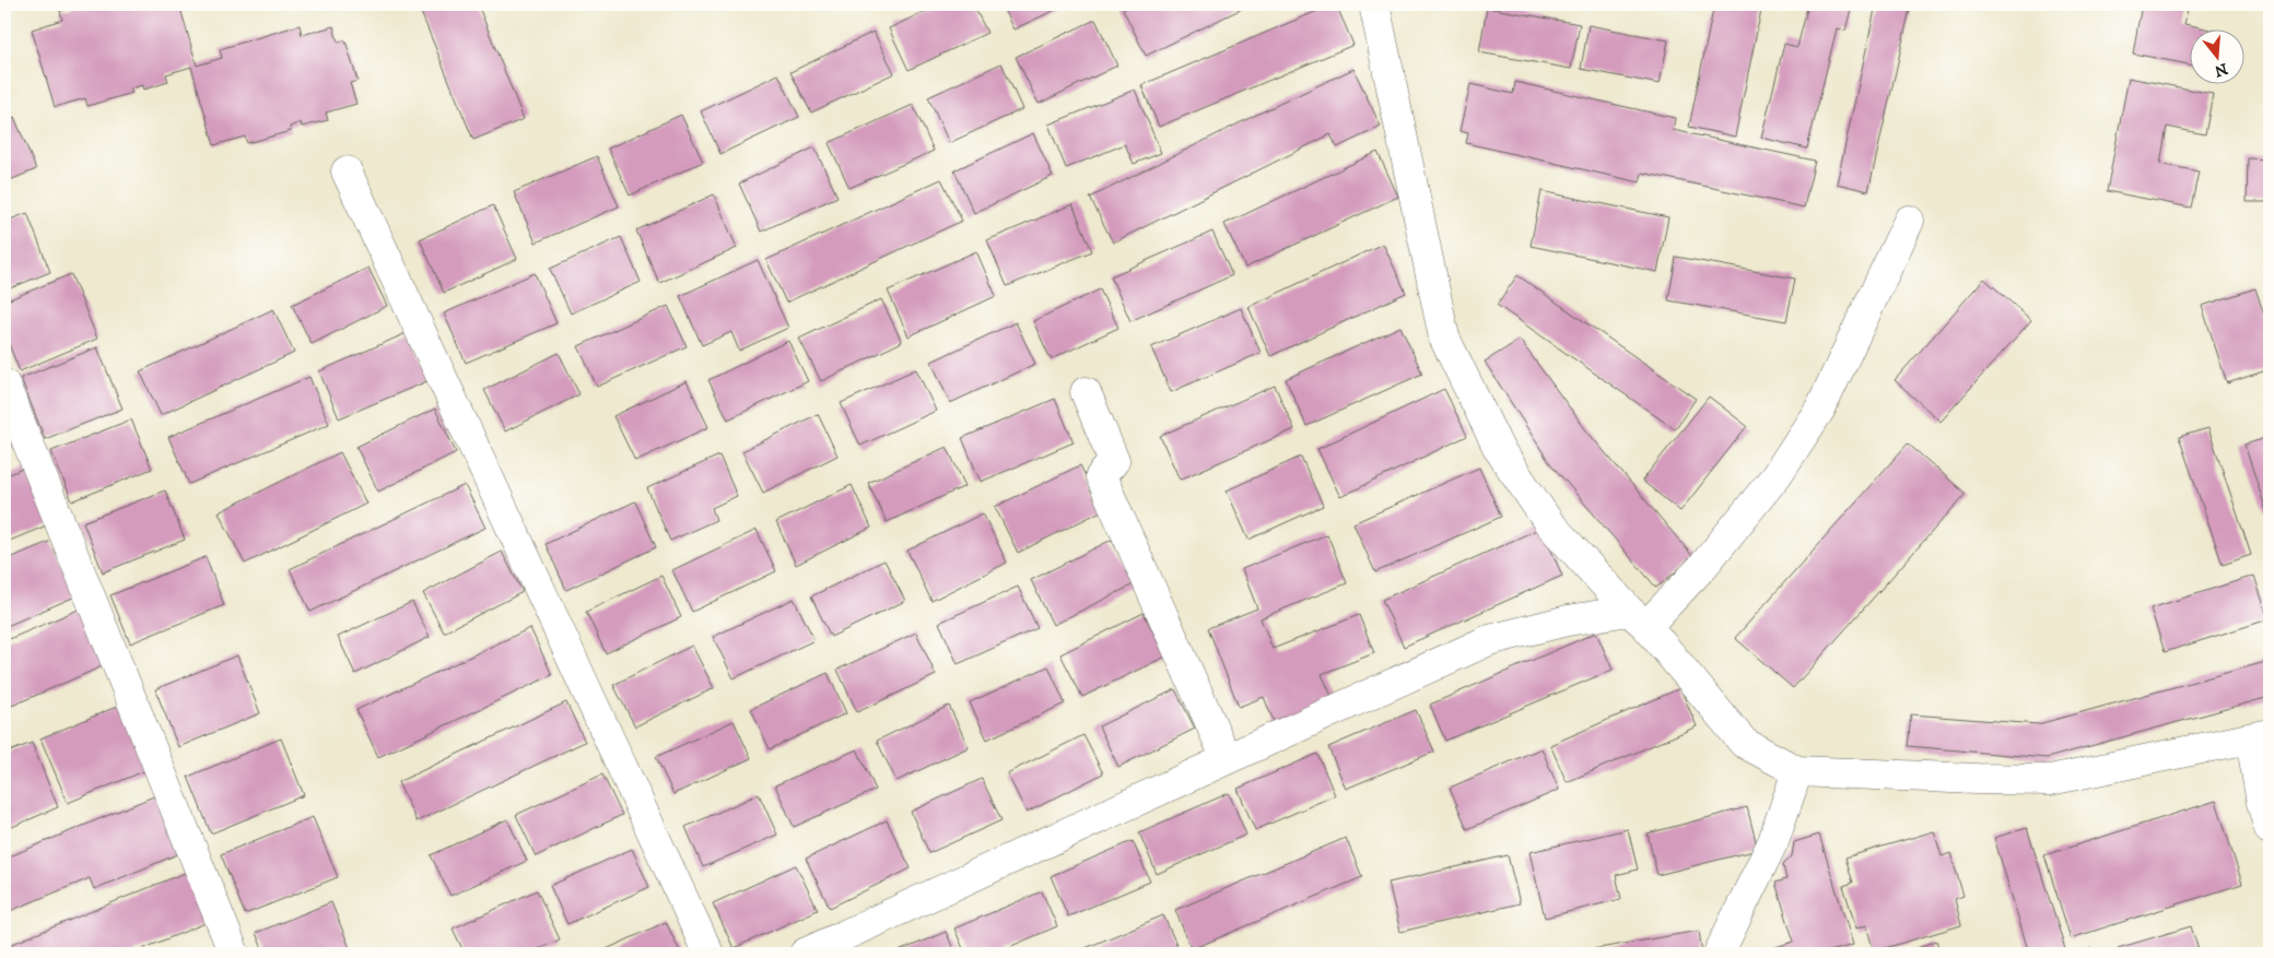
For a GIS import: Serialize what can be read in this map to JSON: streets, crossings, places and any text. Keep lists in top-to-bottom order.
{
  "north": "bottom"
}
